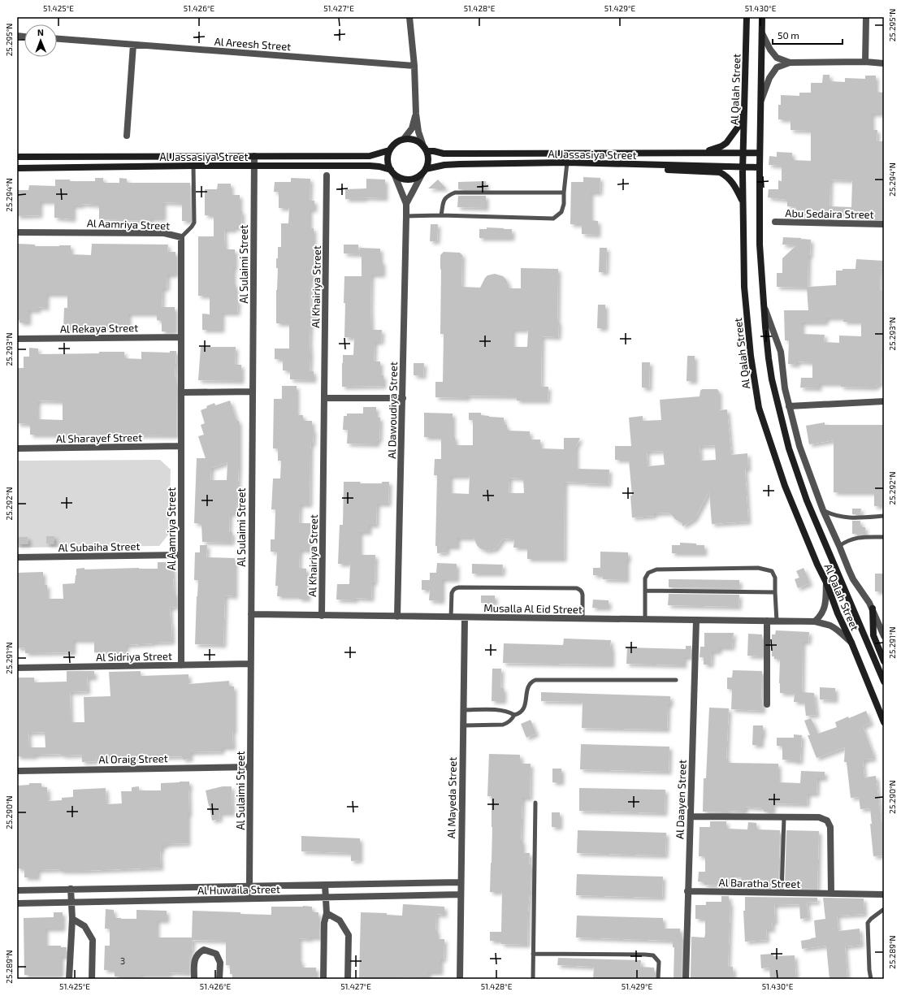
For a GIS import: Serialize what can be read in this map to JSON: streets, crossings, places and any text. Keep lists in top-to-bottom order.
{
  "streets": {
    "main road": ["Al Qalah Street", "Al Jassasiya Street"],
    "street": [
      "Al Areesh Street",
      "Abu Sedaira Street",
      "Al Aamriya Street",
      "Al Sulaimi Street",
      "Al Khairiya Street",
      "Al Rekaya Street",
      "Al Dawoudiya Street",
      "Al Sharayef Street",
      "Al Subaiha Street",
      "Musalla Al Eid Street",
      "Al Sidriya Street",
      "Al Oraig Street",
      "Al Mayeda Street",
      "Al Daayen Street",
      "Al Baratha Street",
      "Al Huwaila Street"
    ]
  },
  "crossings": [
    ["Al Qalah Street", "Al Jassasiya Street"],
    ["Al Qalah Street", "Musalla Al Eid Street"],
    ["Al Jassasiya Street", "Al Sulaimi Street"],
    ["Al Jassasiya Street", "Al Dawoudiya Street"],
    ["Al Aamriya Street", "Al Rekaya Street"],
    ["Al Aamriya Street", "Al Sharayef Street"],
    ["Al Aamriya Street", "Al Subaiha Street"],
    ["Al Aamriya Street", "Al Sidriya Street"],
    ["Al Sulaimi Street", "Musalla Al Eid Street"],
    ["Al Sulaimi Street", "Al Sidriya Street"],
    ["Al Sulaimi Street", "Al Oraig Street"],
    ["Al Sulaimi Street", "Al Huwaila Street"],
    ["Al Khairiya Street", "Musalla Al Eid Street"],
    ["Al Dawoudiya Street", "Musalla Al Eid Street"],
    ["Musalla Al Eid Street", "Al Mayeda Street"],
    ["Musalla Al Eid Street", "Al Daayen Street"],
    ["Al Mayeda Street", "Al Huwaila Street"],
    ["Al Daayen Street", "Al Baratha Street"]
  ],
  "house_numbers": ["3"],
  "scale_bar": "50 m",
  "north": "top",
  "coordinates": [
    "51.425°E",
    "51.426°E",
    "51.427°E",
    "51.428°E",
    "51.429°E",
    "51.430°E",
    "25.295°N",
    "25.294°N",
    "25.293°N",
    "25.292°N",
    "25.291°N",
    "25.290°N",
    "25.289°N"
  ]
}
